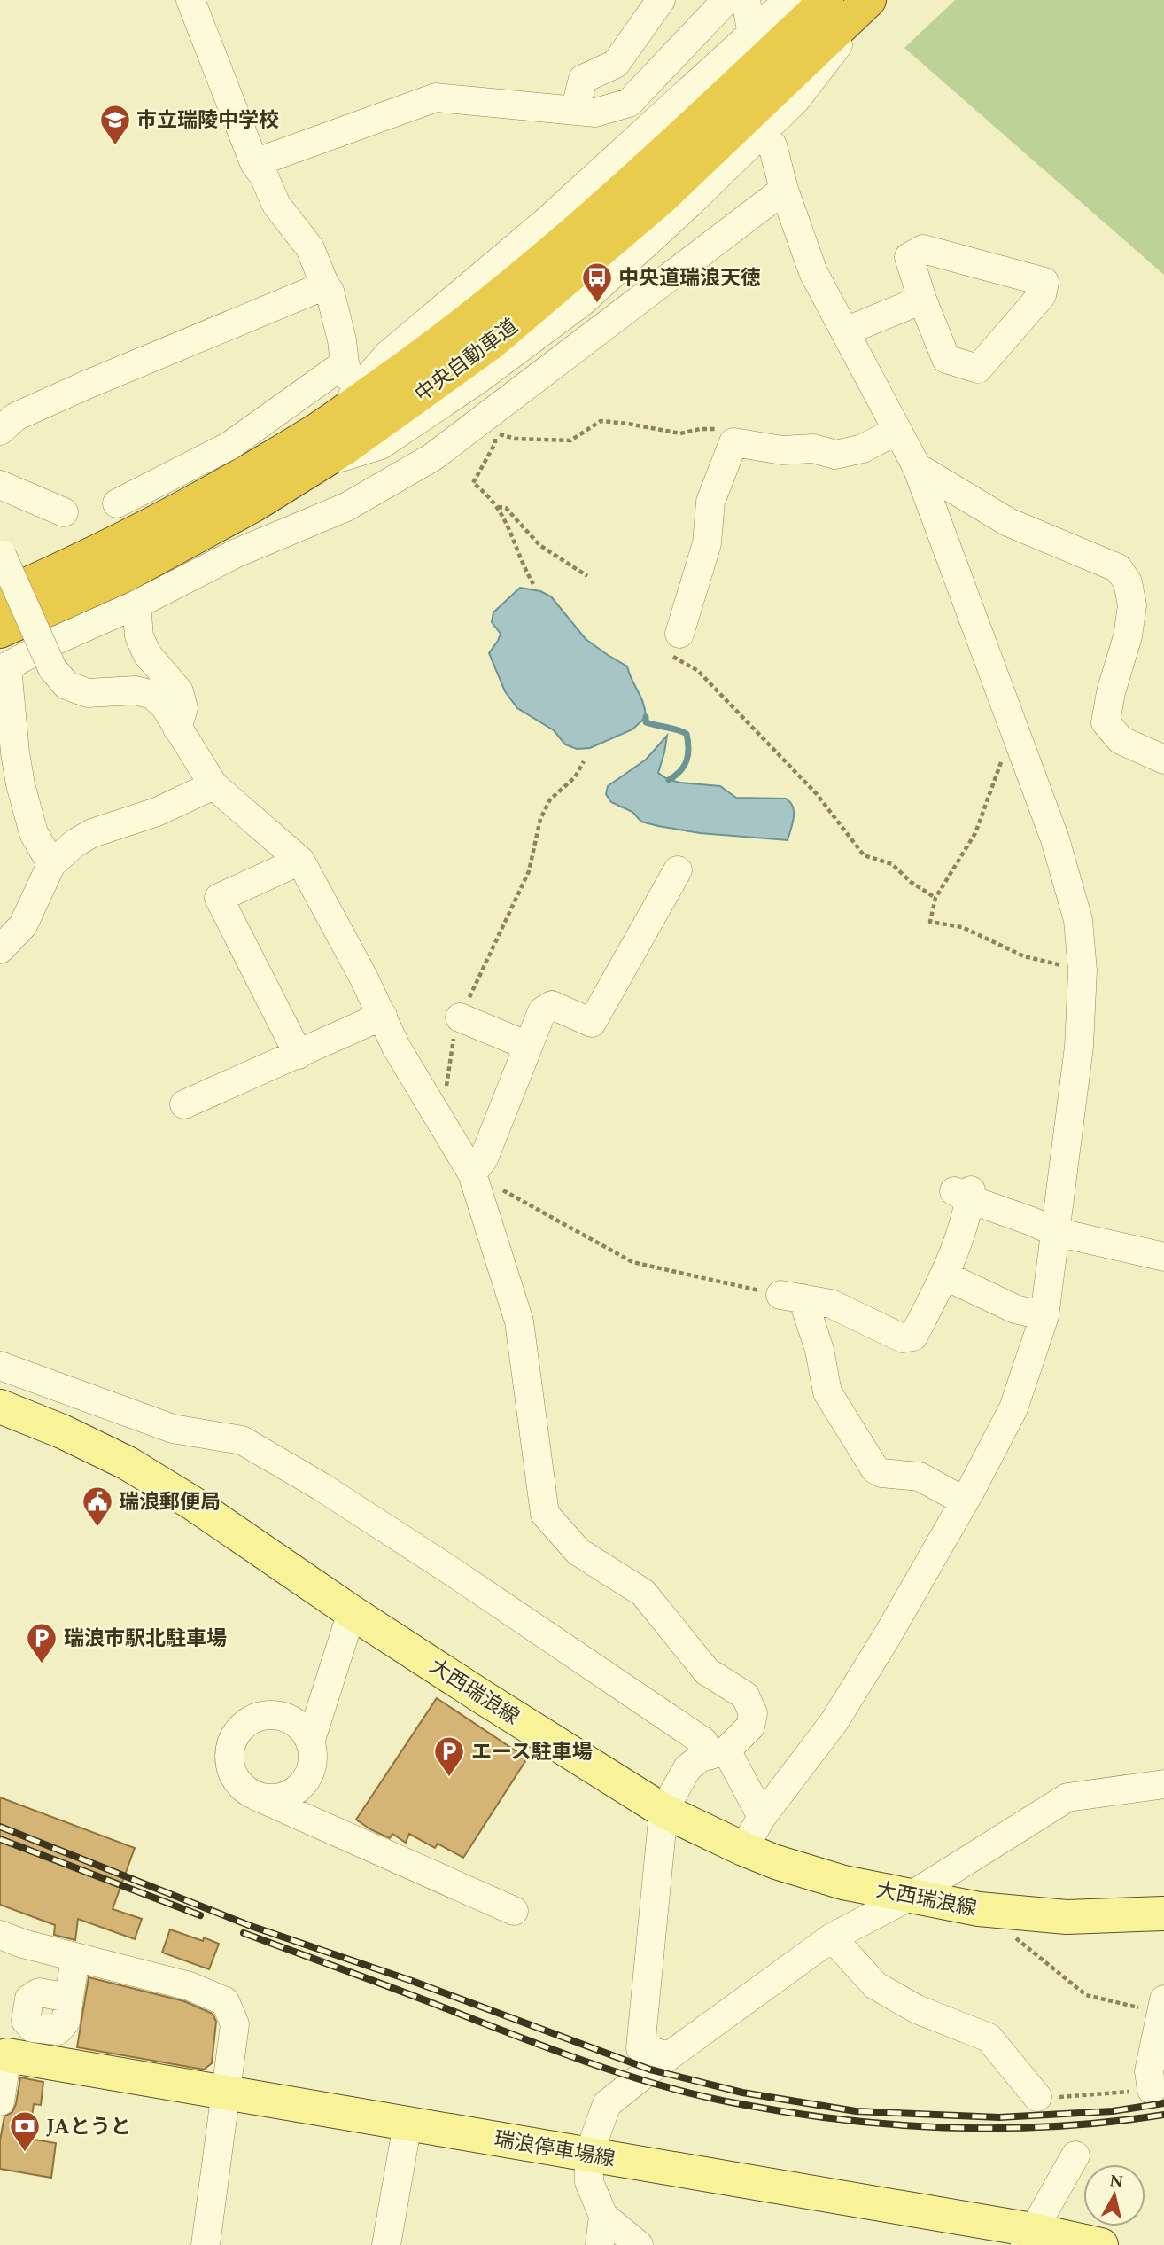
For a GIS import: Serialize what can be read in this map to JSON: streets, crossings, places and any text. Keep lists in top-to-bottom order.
{
  "streets": {
    "highway": ["中央自動車道"],
    "main road": ["大西瑞浪線", "瑞浪停車場線"]
  },
  "places": {
    "school or university": ["市立瑞陵中学校"],
    "bus stop": ["中央道瑞浪天徳"],
    "public building": ["瑞浪郵便局"],
    "parking": ["瑞浪市駅北駐車場", "エース駐車場"],
    "bank": ["JAとうと"]
  },
  "north": "top"
}
